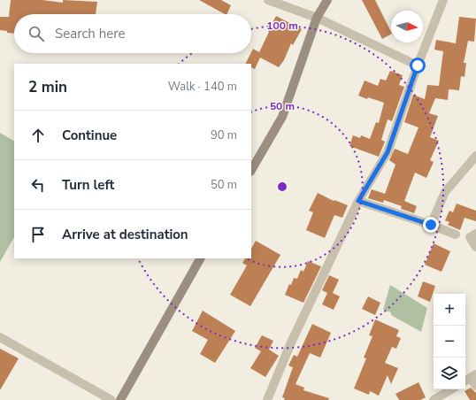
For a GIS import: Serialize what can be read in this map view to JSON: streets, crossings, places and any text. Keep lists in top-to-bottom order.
{
  "north": "right",
  "page": {
    "search": "Search here",
    "heading": ["2 min", "Walk · 140 m"],
    "list": [
      ["Continue", "90 m"],
      ["Turn left", "50 m"],
      "Arrive at destination"
    ],
    "map_buttons": ["+", "−"]
  },
  "rings": ["100 m", "50 m"]
}
